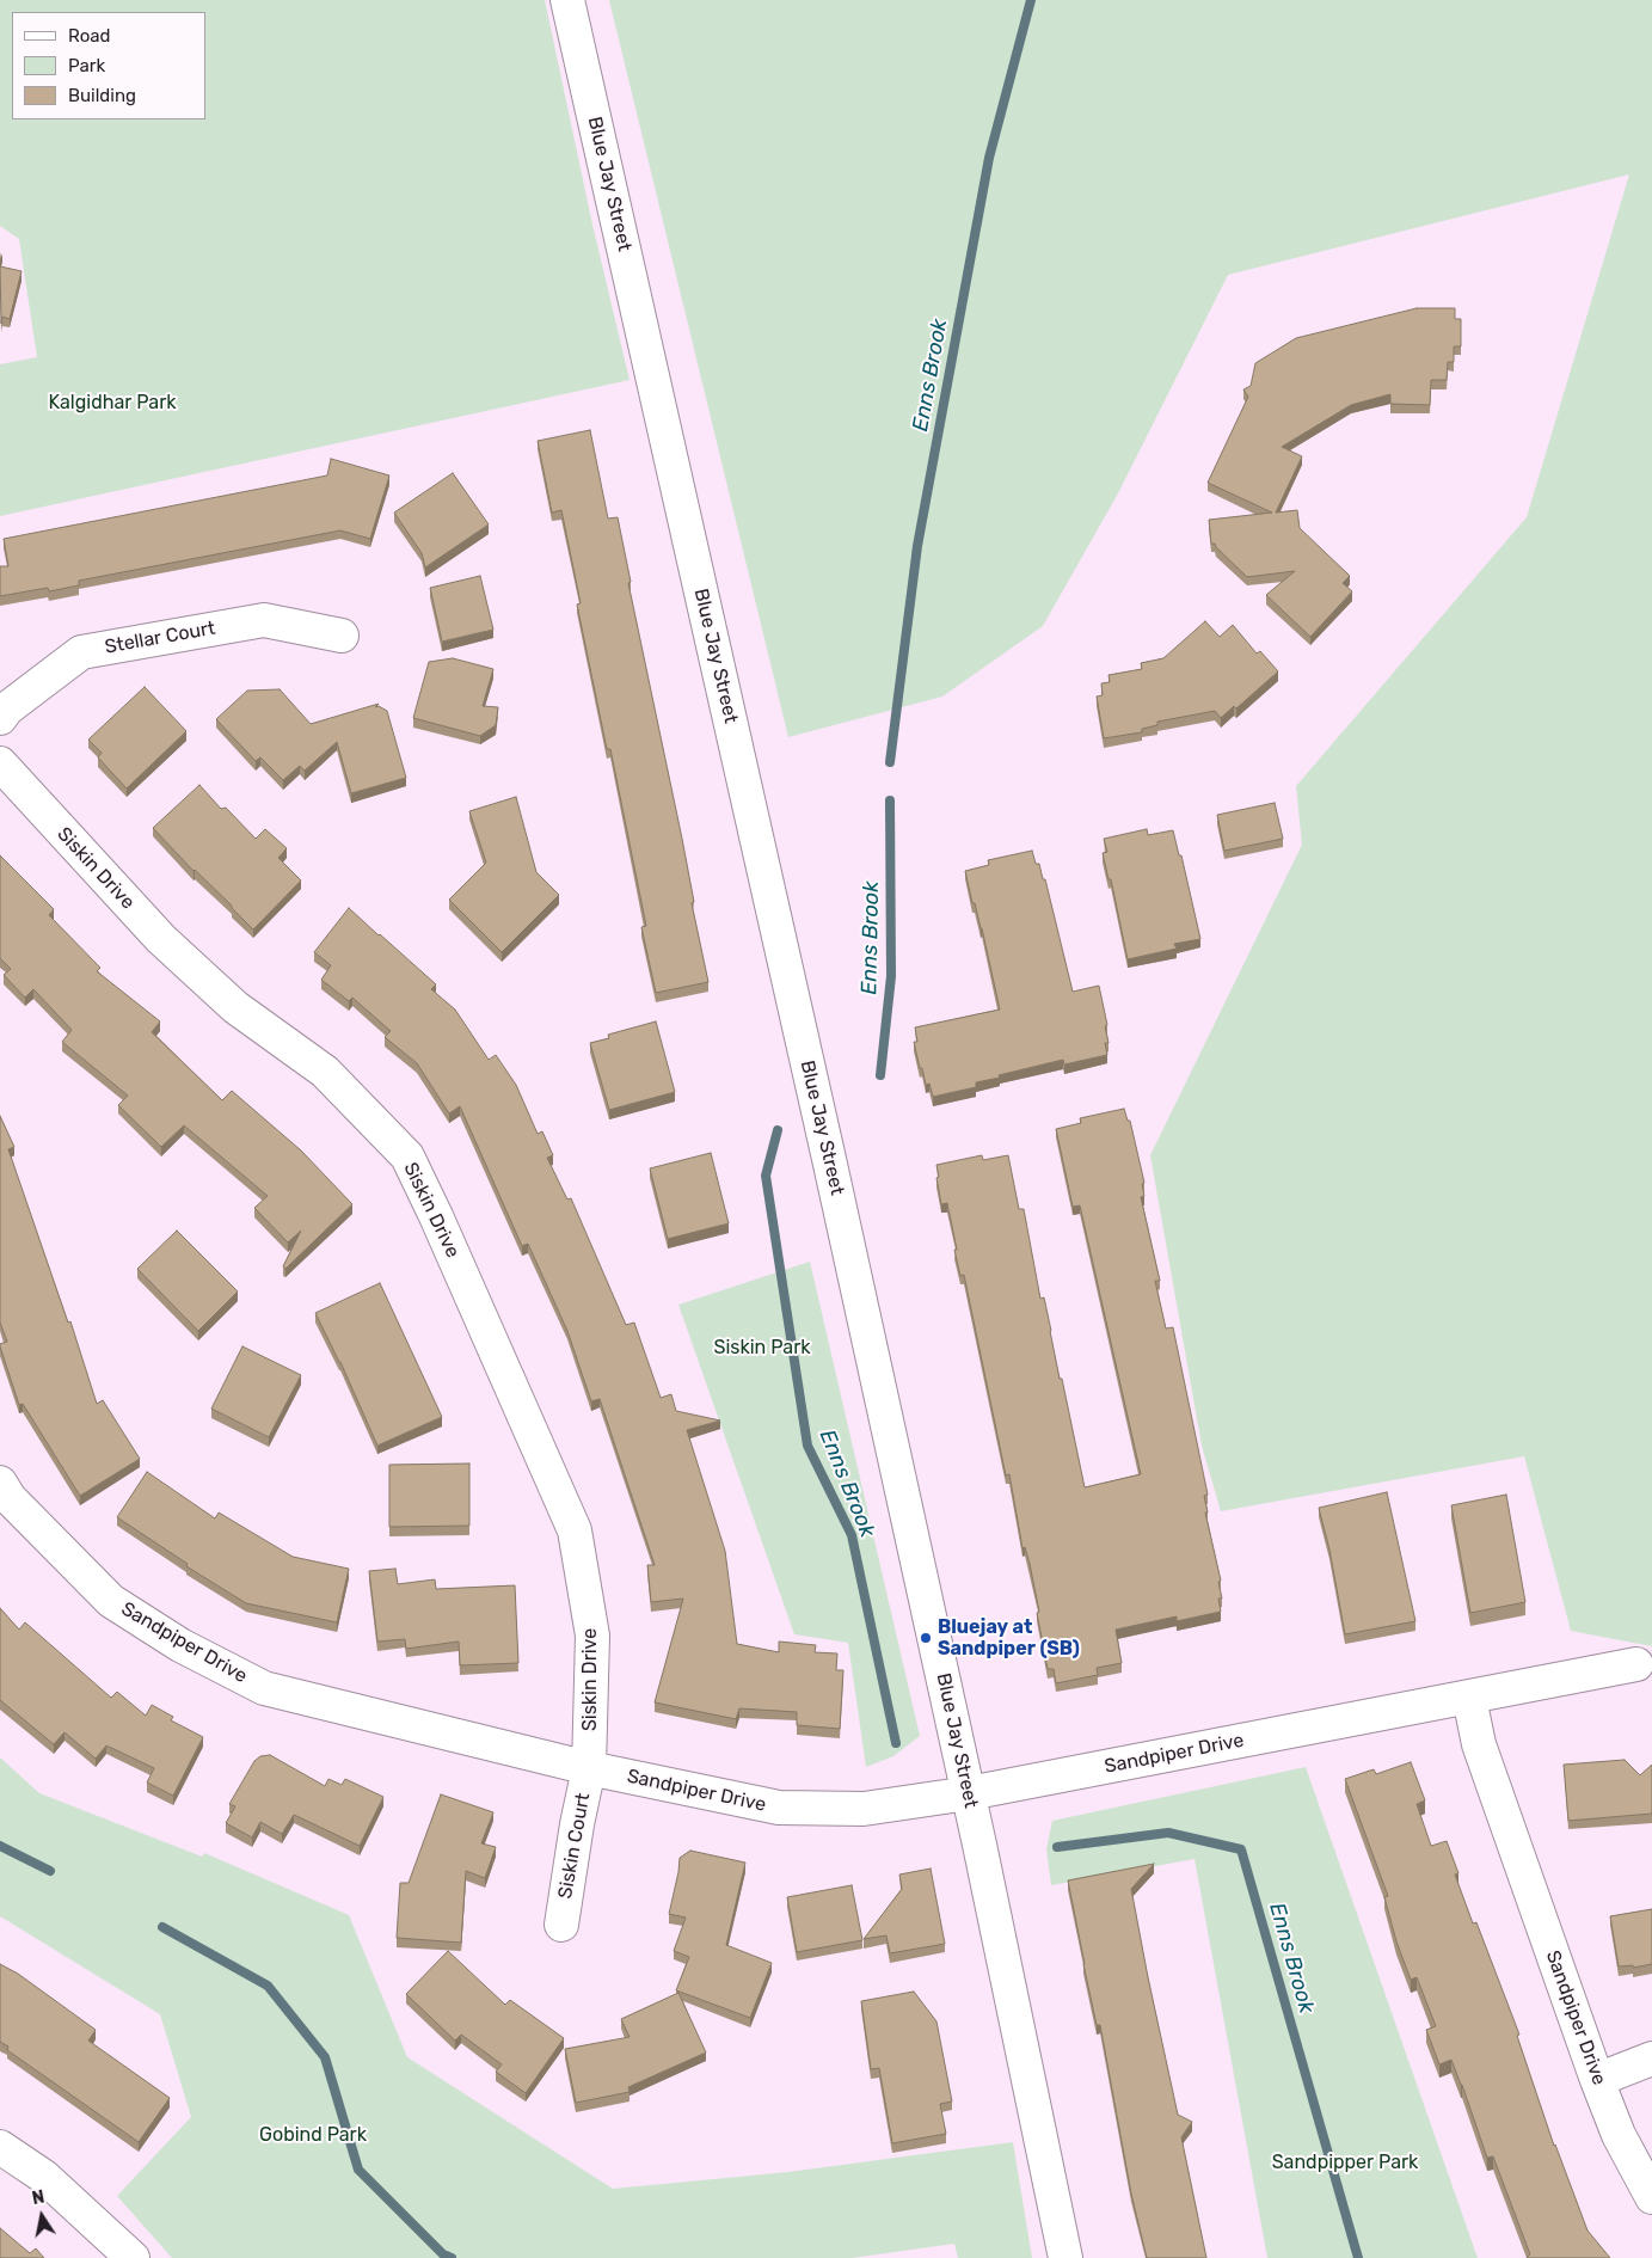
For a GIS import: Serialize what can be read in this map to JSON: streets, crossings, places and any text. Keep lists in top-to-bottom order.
{
  "streets": {
    "street": [
      "Blue Jay Street",
      "Stellar Court",
      "Siskin Drive",
      "Sandpiper Drive",
      "Siskin Court"
    ]
  },
  "crossings": [
    ["Blue Jay Street", "Sandpiper Drive"],
    ["Siskin Drive", "Sandpiper Drive"],
    ["Siskin Drive", "Siskin Court"],
    ["Sandpiper Drive", "Siskin Court"]
  ],
  "water": ["Enns Brook"],
  "parks": [
    "Kalgidhar Park",
    "Siskin Park",
    "Gobind Park",
    "Sandpipper Park"
  ],
  "places": ["Bluejay at Sandpiper (SB)"],
  "legend": ["Road", "Park", "Building"],
  "north": "top"
}
